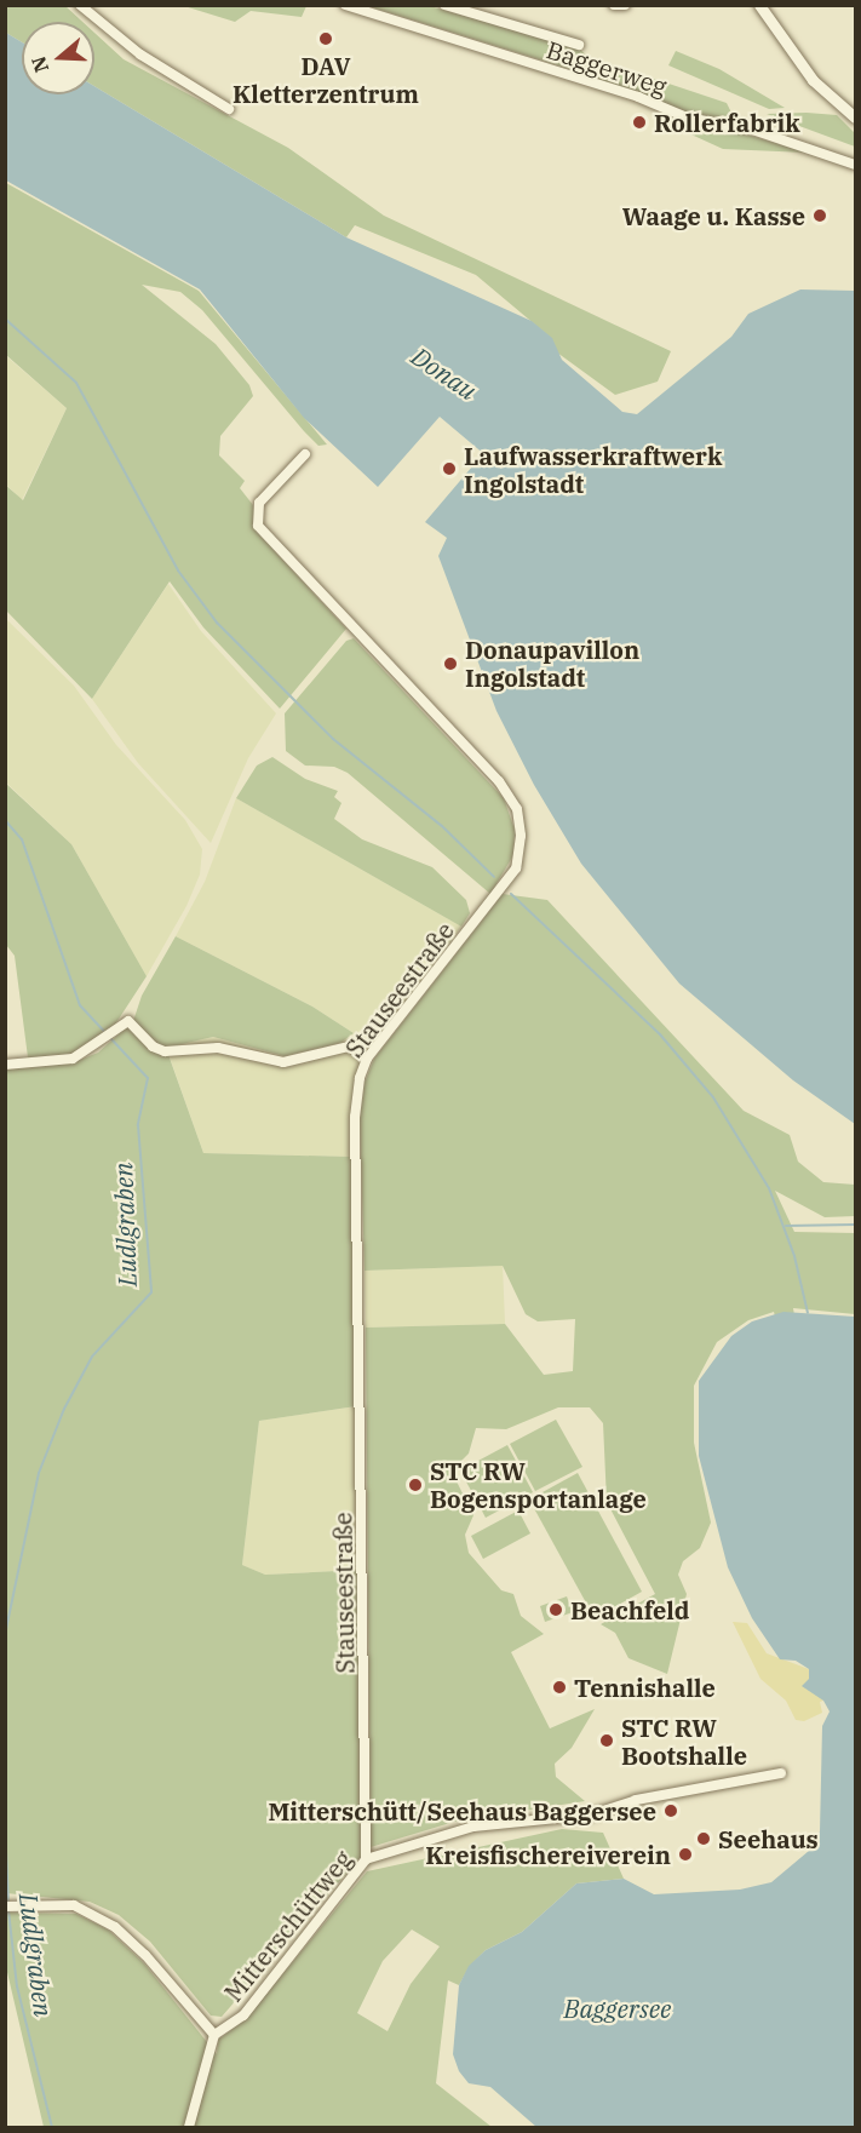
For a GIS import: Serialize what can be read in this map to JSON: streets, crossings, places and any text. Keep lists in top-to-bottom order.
{
  "streets": {
    "street": ["Baggerweg", "Stauseestraße", "Mitterschüttweg"]
  },
  "crossings": [
    ["Stauseestraße", "Mitterschüttweg"]
  ],
  "water": ["Donau", "Ludlgraben", "Baggersee"],
  "places": [
    "DAV Kletterzentrum",
    "Rollerfabrik",
    "Waage u. Kasse",
    "Laufwasserkraftwerk Ingolstadt",
    "Donaupavillon Ingolstadt",
    "STC RW Bogensportanlage",
    "Beachfeld",
    "Tennishalle",
    "STC RW Bootshalle",
    "Mitterschütt/Seehaus Baggersee",
    "Seehaus",
    "Kreisfischereiverein"
  ],
  "north": "left"
}
